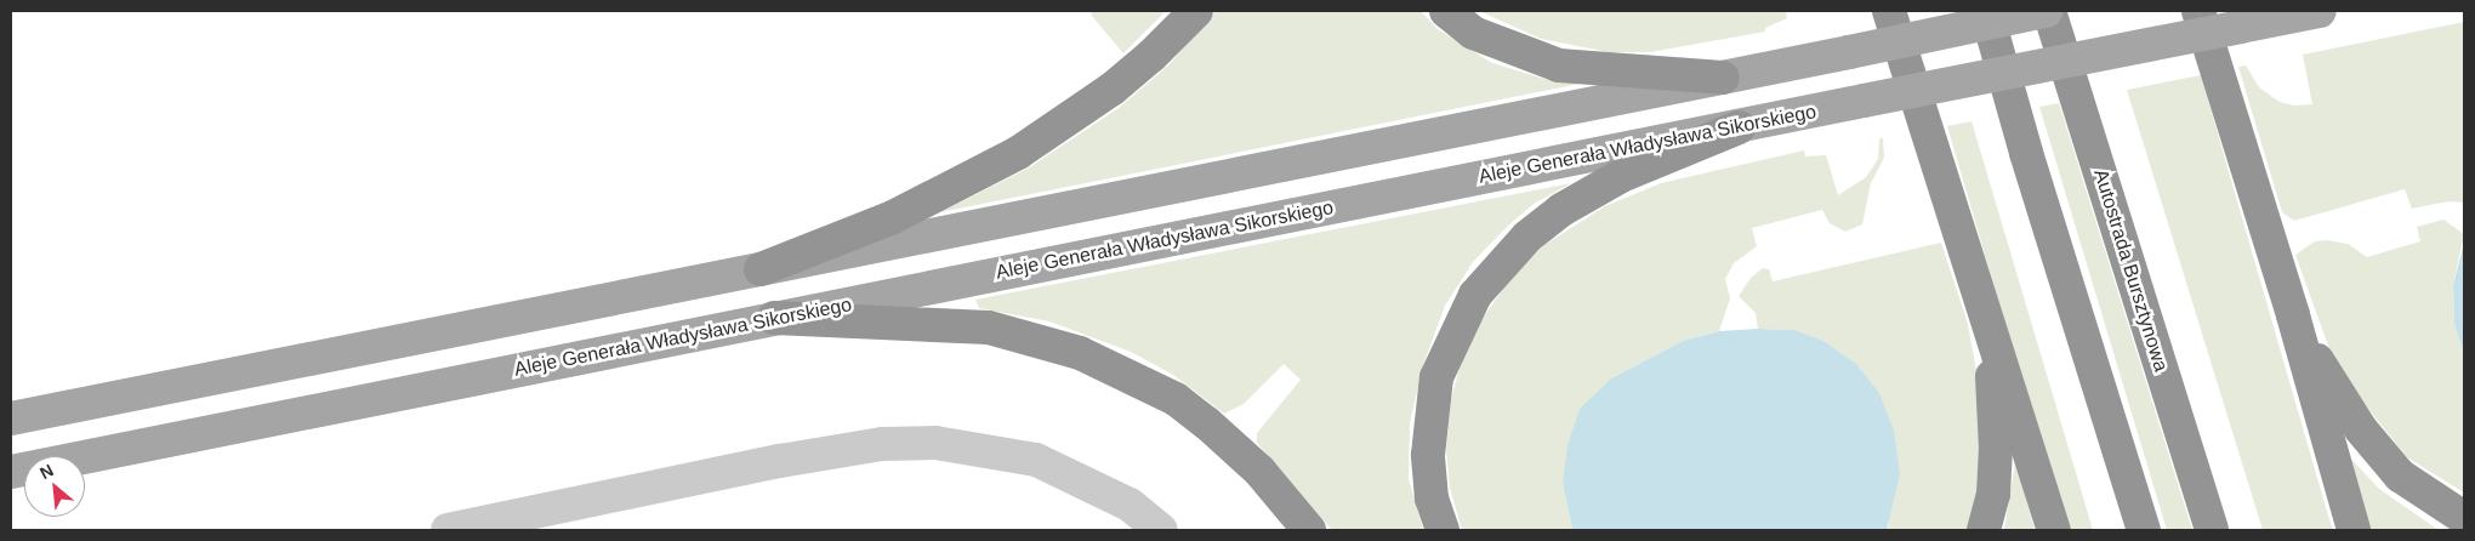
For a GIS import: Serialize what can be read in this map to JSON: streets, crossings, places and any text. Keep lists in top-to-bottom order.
{
  "streets": {
    "highway": ["Autostrada Bursztynowa"],
    "main road": ["Aleje Generała Władysława Sikorskiego"]
  },
  "north": "top left"
}
